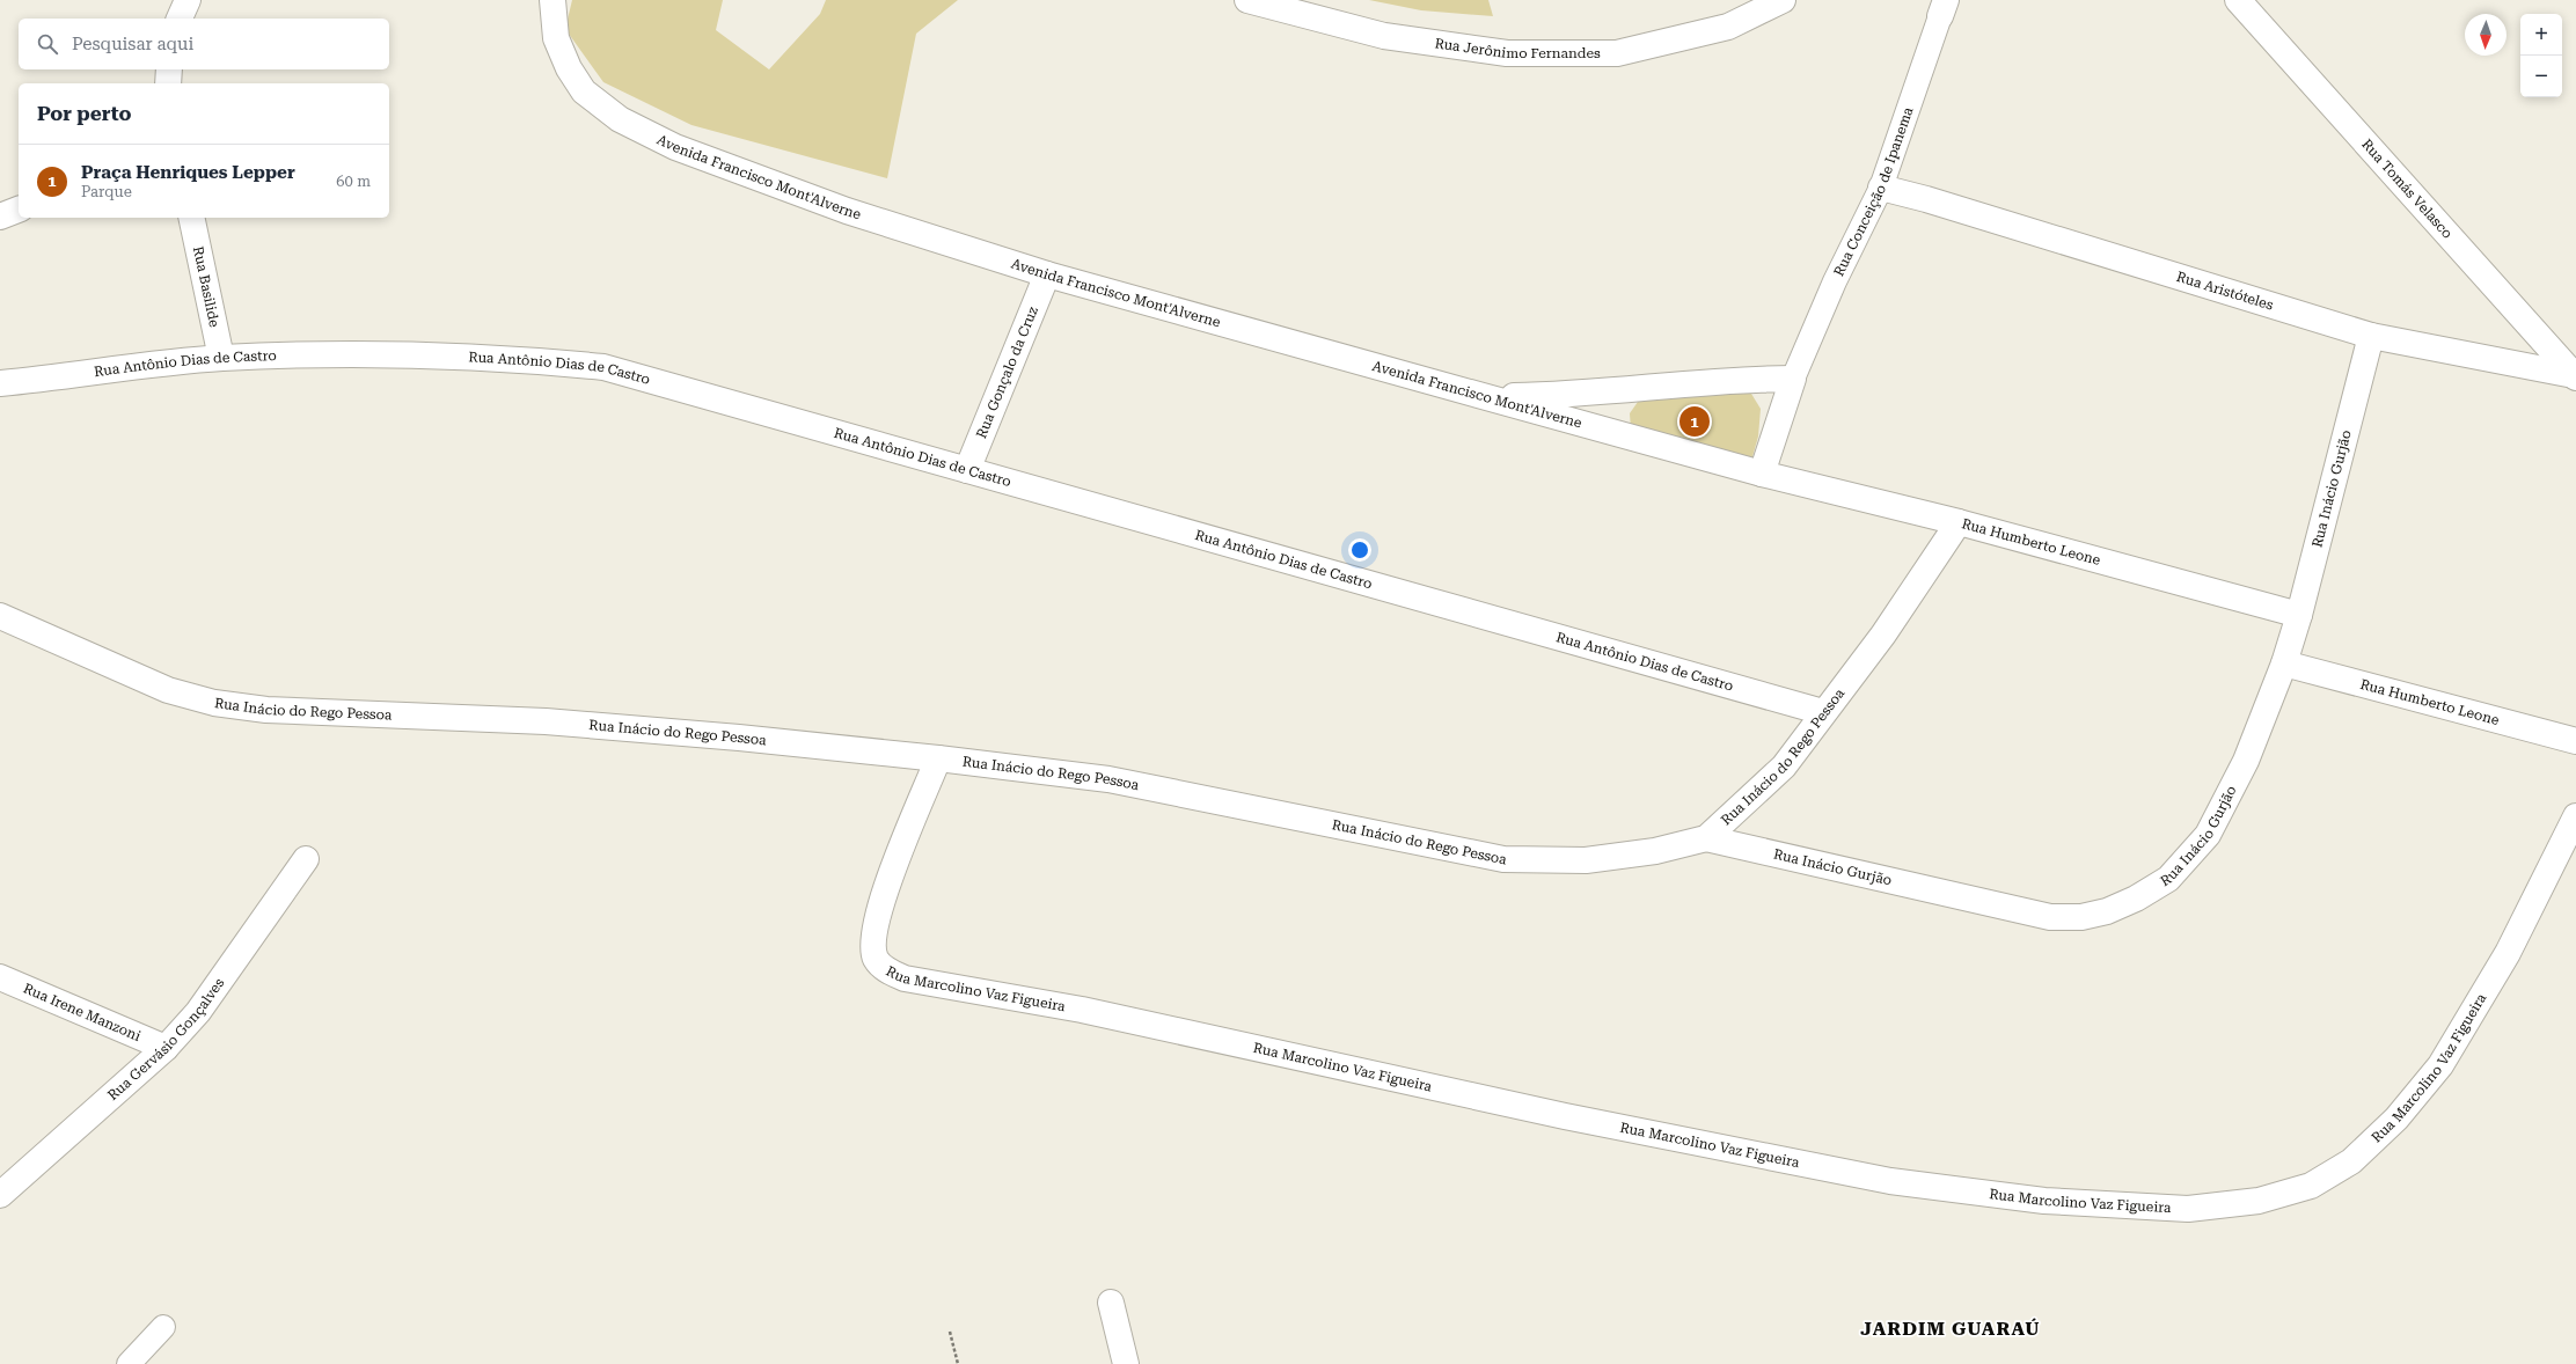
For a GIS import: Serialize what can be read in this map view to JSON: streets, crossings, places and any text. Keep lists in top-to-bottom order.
{
  "streets": {
    "street": [
      "Rua Jerônimo Fernandes",
      "Avenida Francisco Mont'Alverne",
      "Rua Tomás Velasco",
      "Rua Basilide",
      "Rua Aristóteles",
      "Rua Antônio Dias de Castro",
      "Rua Gonçalo da Cruz",
      "Rua Inácio Gurjão",
      "Rua Humberto Leone",
      "Rua Inácio do Rego Pessoa",
      "Rua Marcolino Vaz Figueira",
      "Rua Irene Manzoni",
      "Rua Gervásio Gonçalves"
    ],
    "lane": ["Rua Conceição de Ipanema"]
  },
  "crossings": [
    ["Avenida Francisco Mont'Alverne", "Rua Gonçalo da Cruz"],
    ["Avenida Francisco Mont'Alverne", "Rua Humberto Leone"],
    ["Rua Tomás Velasco", "Rua Aristóteles"],
    ["Rua Conceição de Ipanema", "Rua Aristóteles"],
    ["Rua Basilide", "Rua Antônio Dias de Castro"],
    ["Rua Aristóteles", "Rua Inácio Gurjão"],
    ["Rua Antônio Dias de Castro", "Rua Gonçalo da Cruz"],
    ["Rua Antônio Dias de Castro", "Rua Inácio do Rego Pessoa"],
    ["Rua Inácio Gurjão", "Rua Humberto Leone"],
    ["Rua Inácio Gurjão", "Rua Inácio do Rego Pessoa"],
    ["Rua Humberto Leone", "Rua Inácio do Rego Pessoa"],
    ["Rua Inácio do Rego Pessoa", "Rua Marcolino Vaz Figueira"],
    ["Rua Irene Manzoni", "Rua Gervásio Gonçalves"]
  ],
  "districts": ["JARDIM GUARAÚ"],
  "north": "bottom",
  "page": {
    "map_buttons": ["+", "−"],
    "search": "Pesquisar aqui",
    "heading": "Por perto",
    "list": [
      {
        "mark": "1",
        "name": "Praça Henriques Lepper",
        "note": "Parque",
        "value": "60 m"
      }
    ],
    "pins": "1"
  }
}
